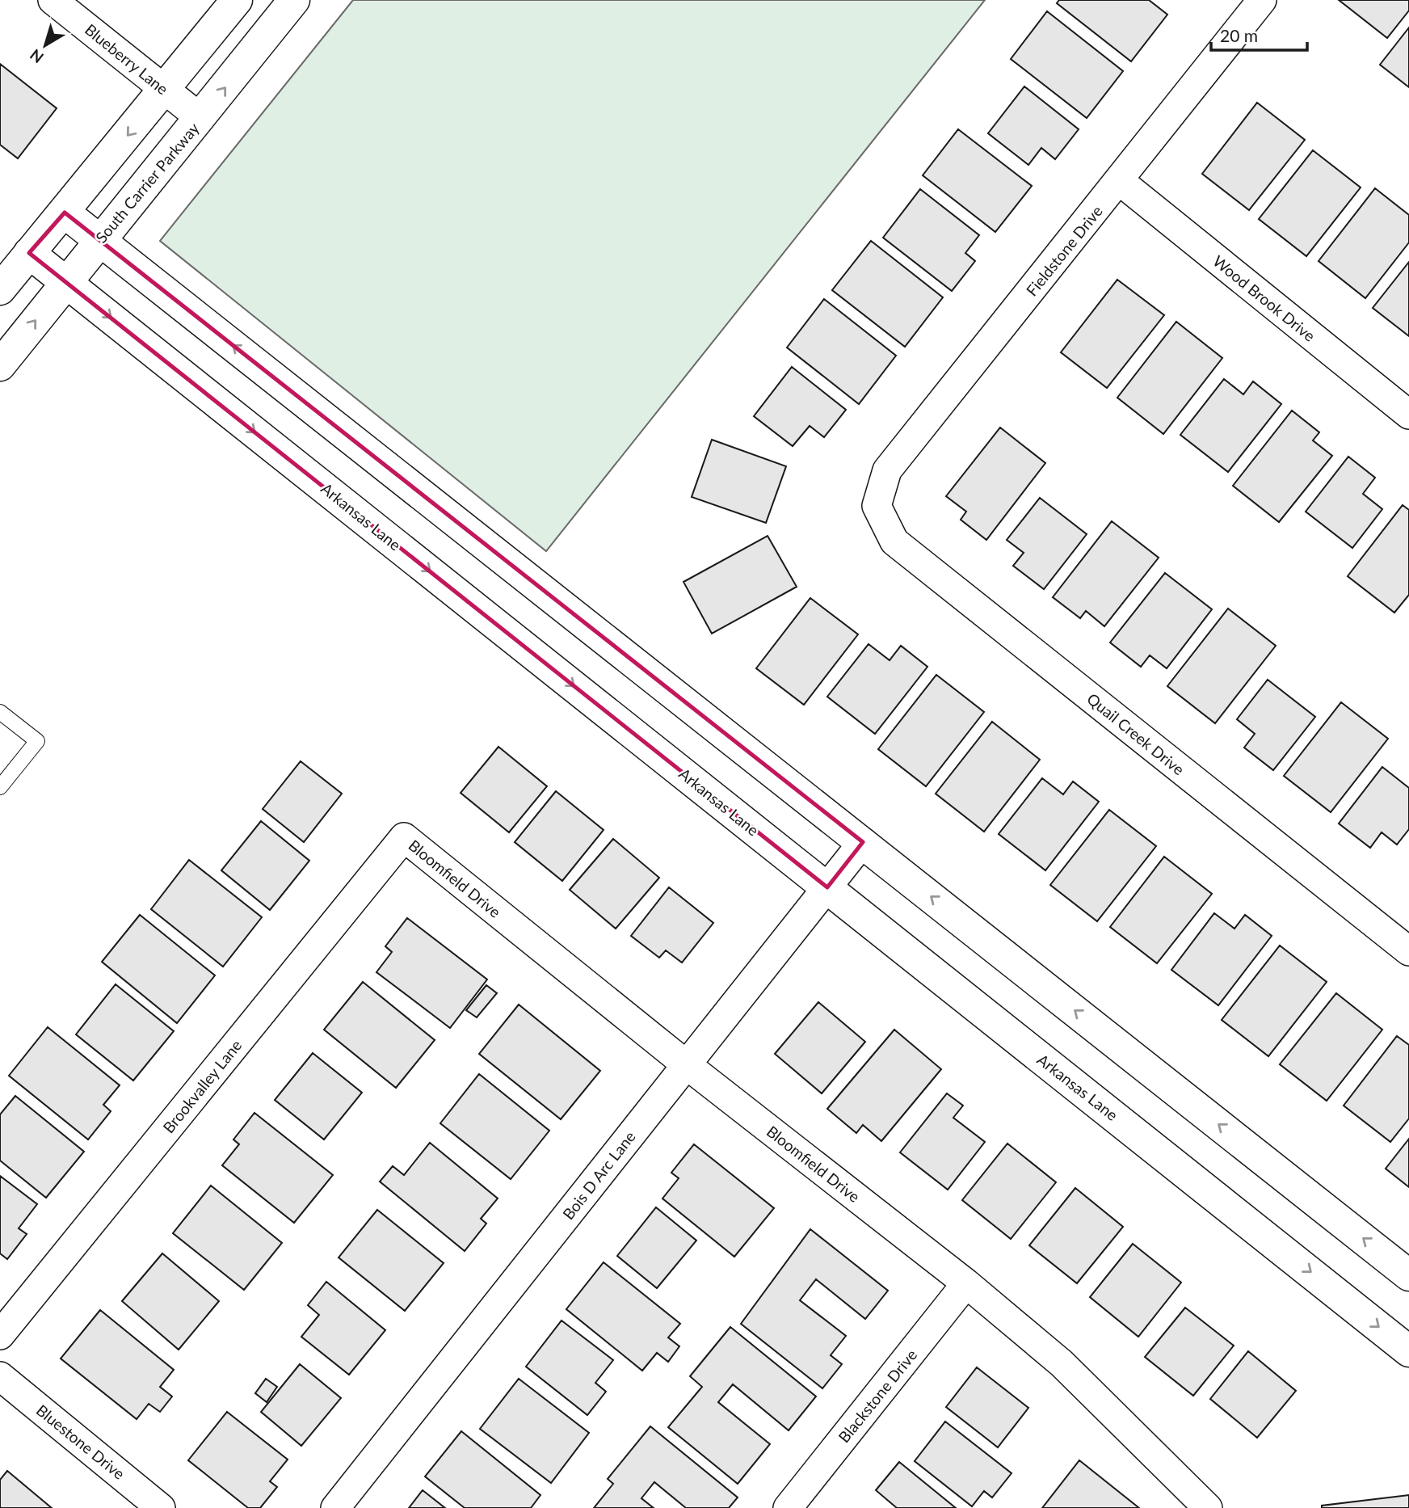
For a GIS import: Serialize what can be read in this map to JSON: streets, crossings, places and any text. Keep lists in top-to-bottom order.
{
  "streets": {
    "main road": ["South Carrier Parkway", "Arkansas Lane"],
    "street": [
      "Blueberry Lane",
      "Fieldstone Drive",
      "Wood Brook Drive",
      "Quail Creek Drive",
      "Bloomfield Drive",
      "Brookvalley Lane",
      "Bois D Arc Lane",
      "Blackstone Drive",
      "Bluestone Drive"
    ]
  },
  "crossings": [
    ["Blueberry Lane", "South Carrier Parkway"],
    ["South Carrier Parkway", "Arkansas Lane"],
    ["Fieldstone Drive", "Wood Brook Drive"],
    ["Fieldstone Drive", "Quail Creek Drive"],
    ["Arkansas Lane", "Bois D Arc Lane"],
    ["Bloomfield Drive", "Brookvalley Lane"],
    ["Bloomfield Drive", "Bois D Arc Lane"],
    ["Bloomfield Drive", "Blackstone Drive"]
  ],
  "scale_bar": "20 m",
  "north": "bottom left"
}
